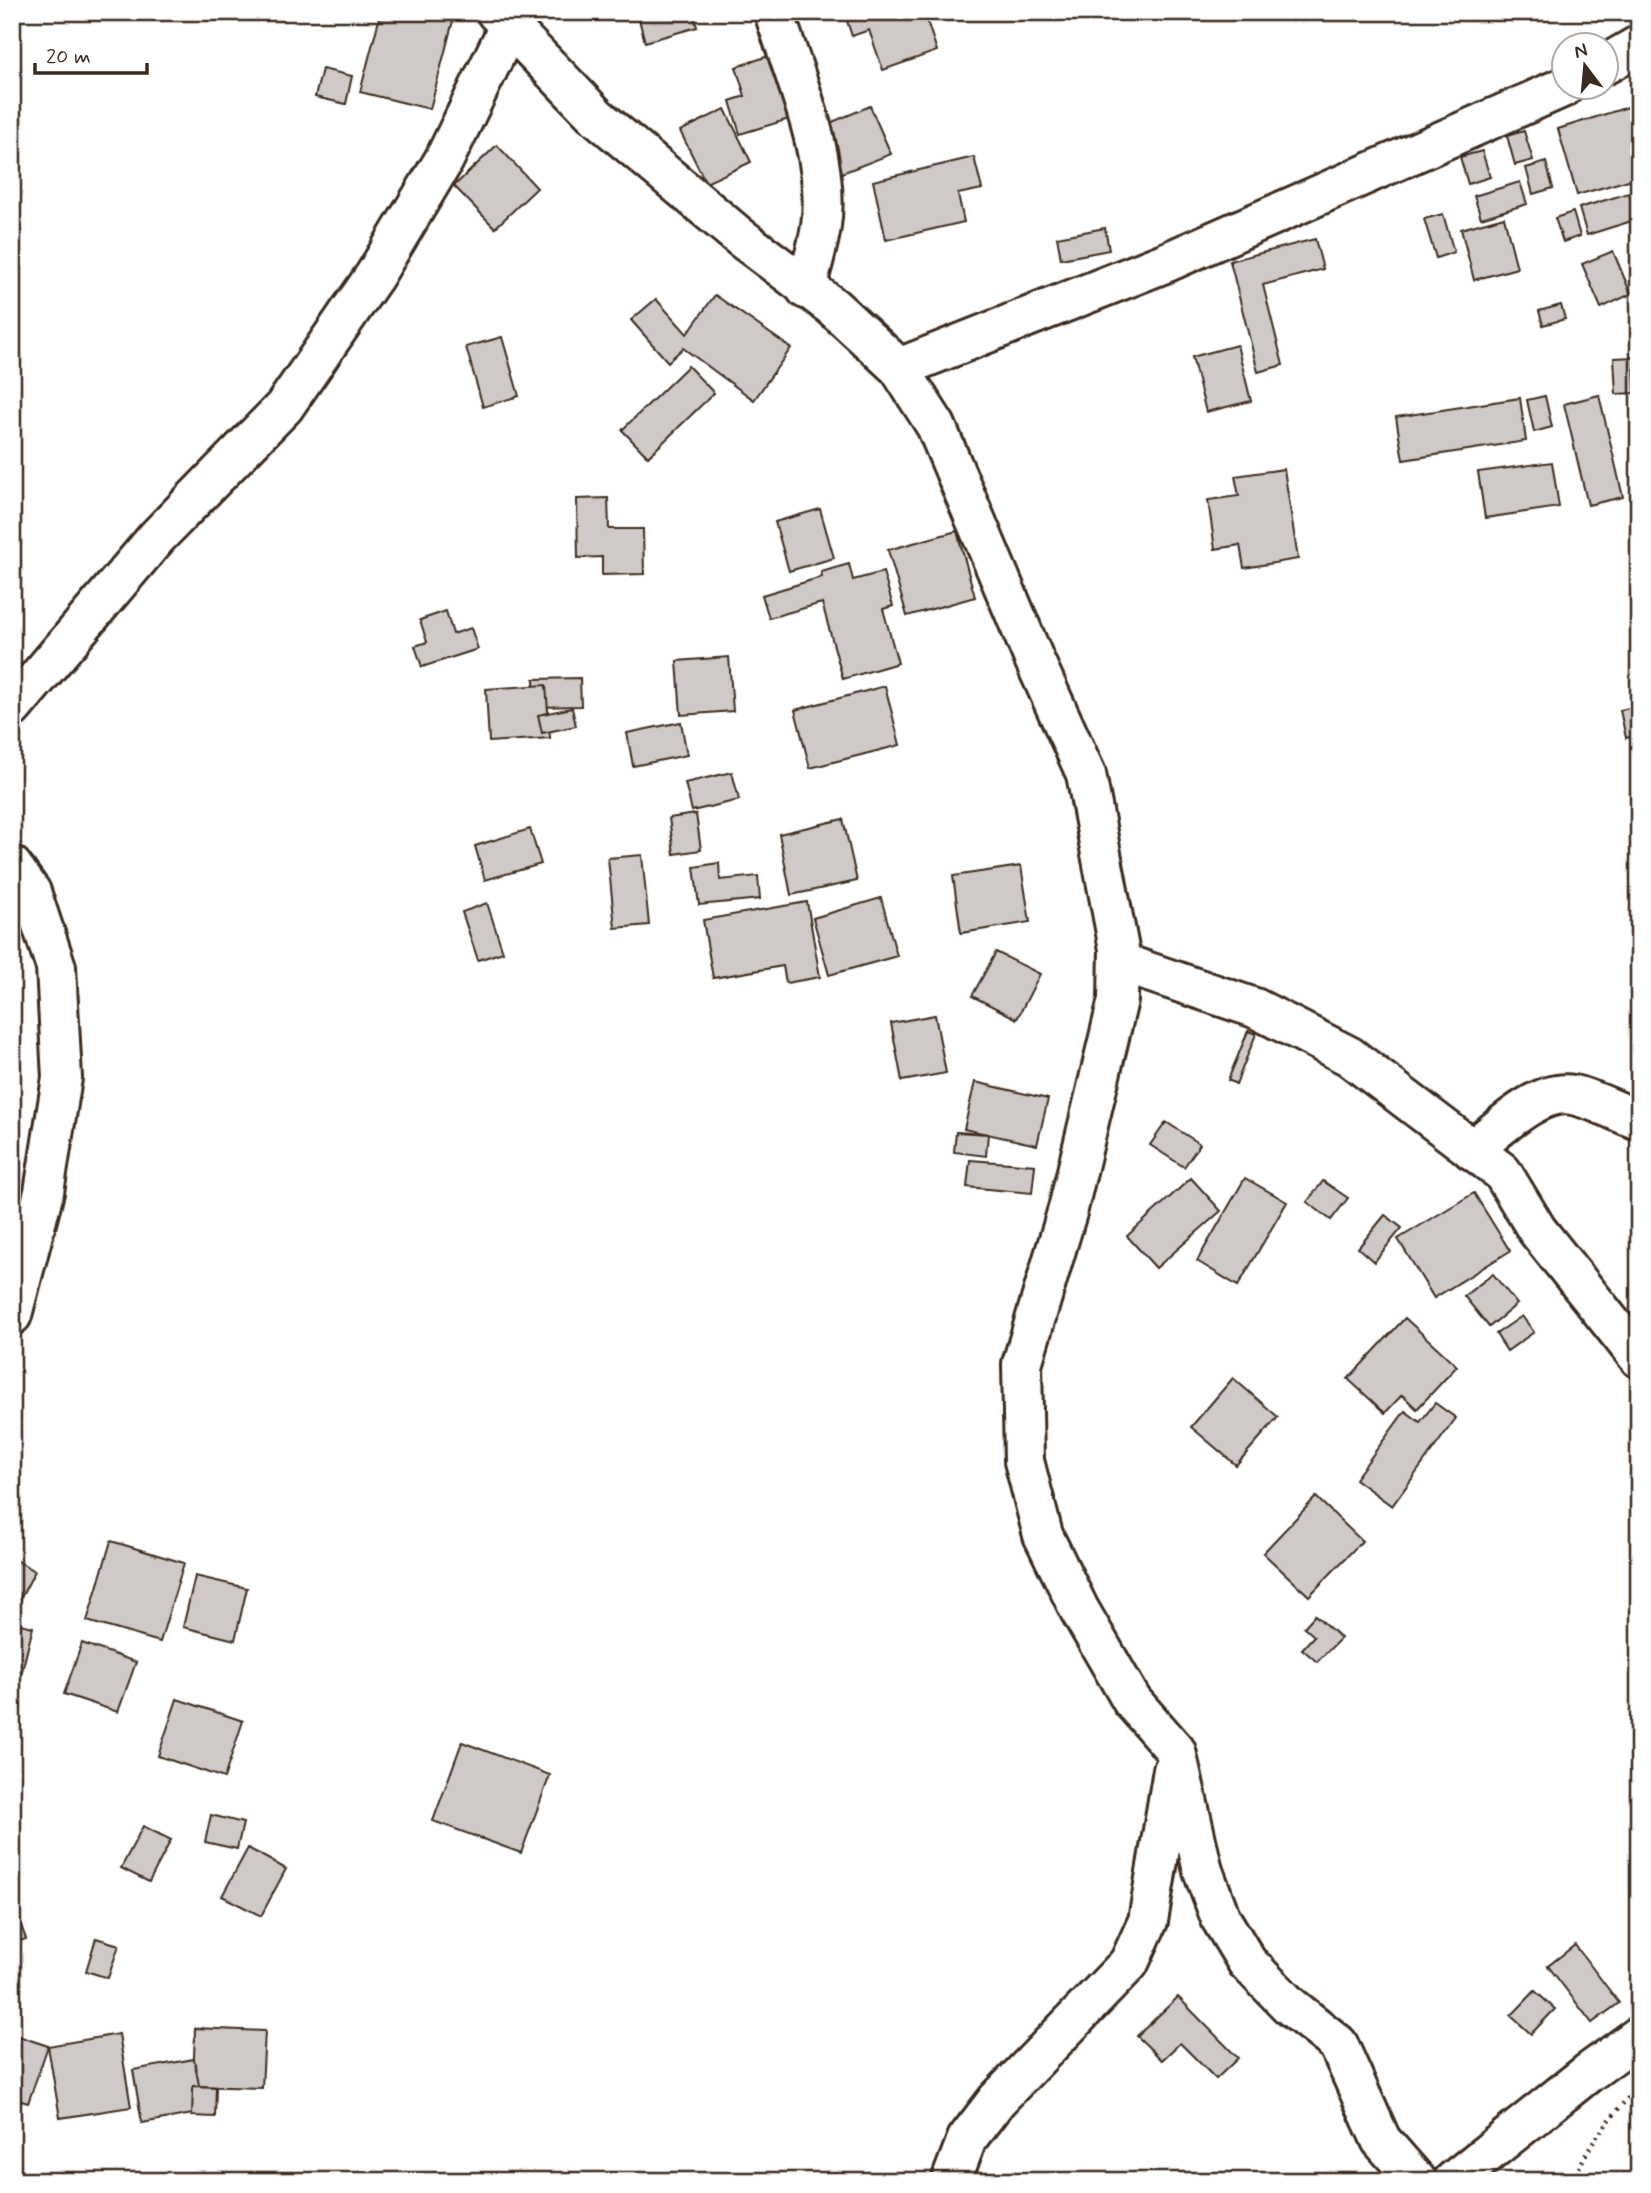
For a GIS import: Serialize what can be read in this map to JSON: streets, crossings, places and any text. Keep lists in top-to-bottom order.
{
  "scale_bar": "20 m",
  "north": "top"
}
